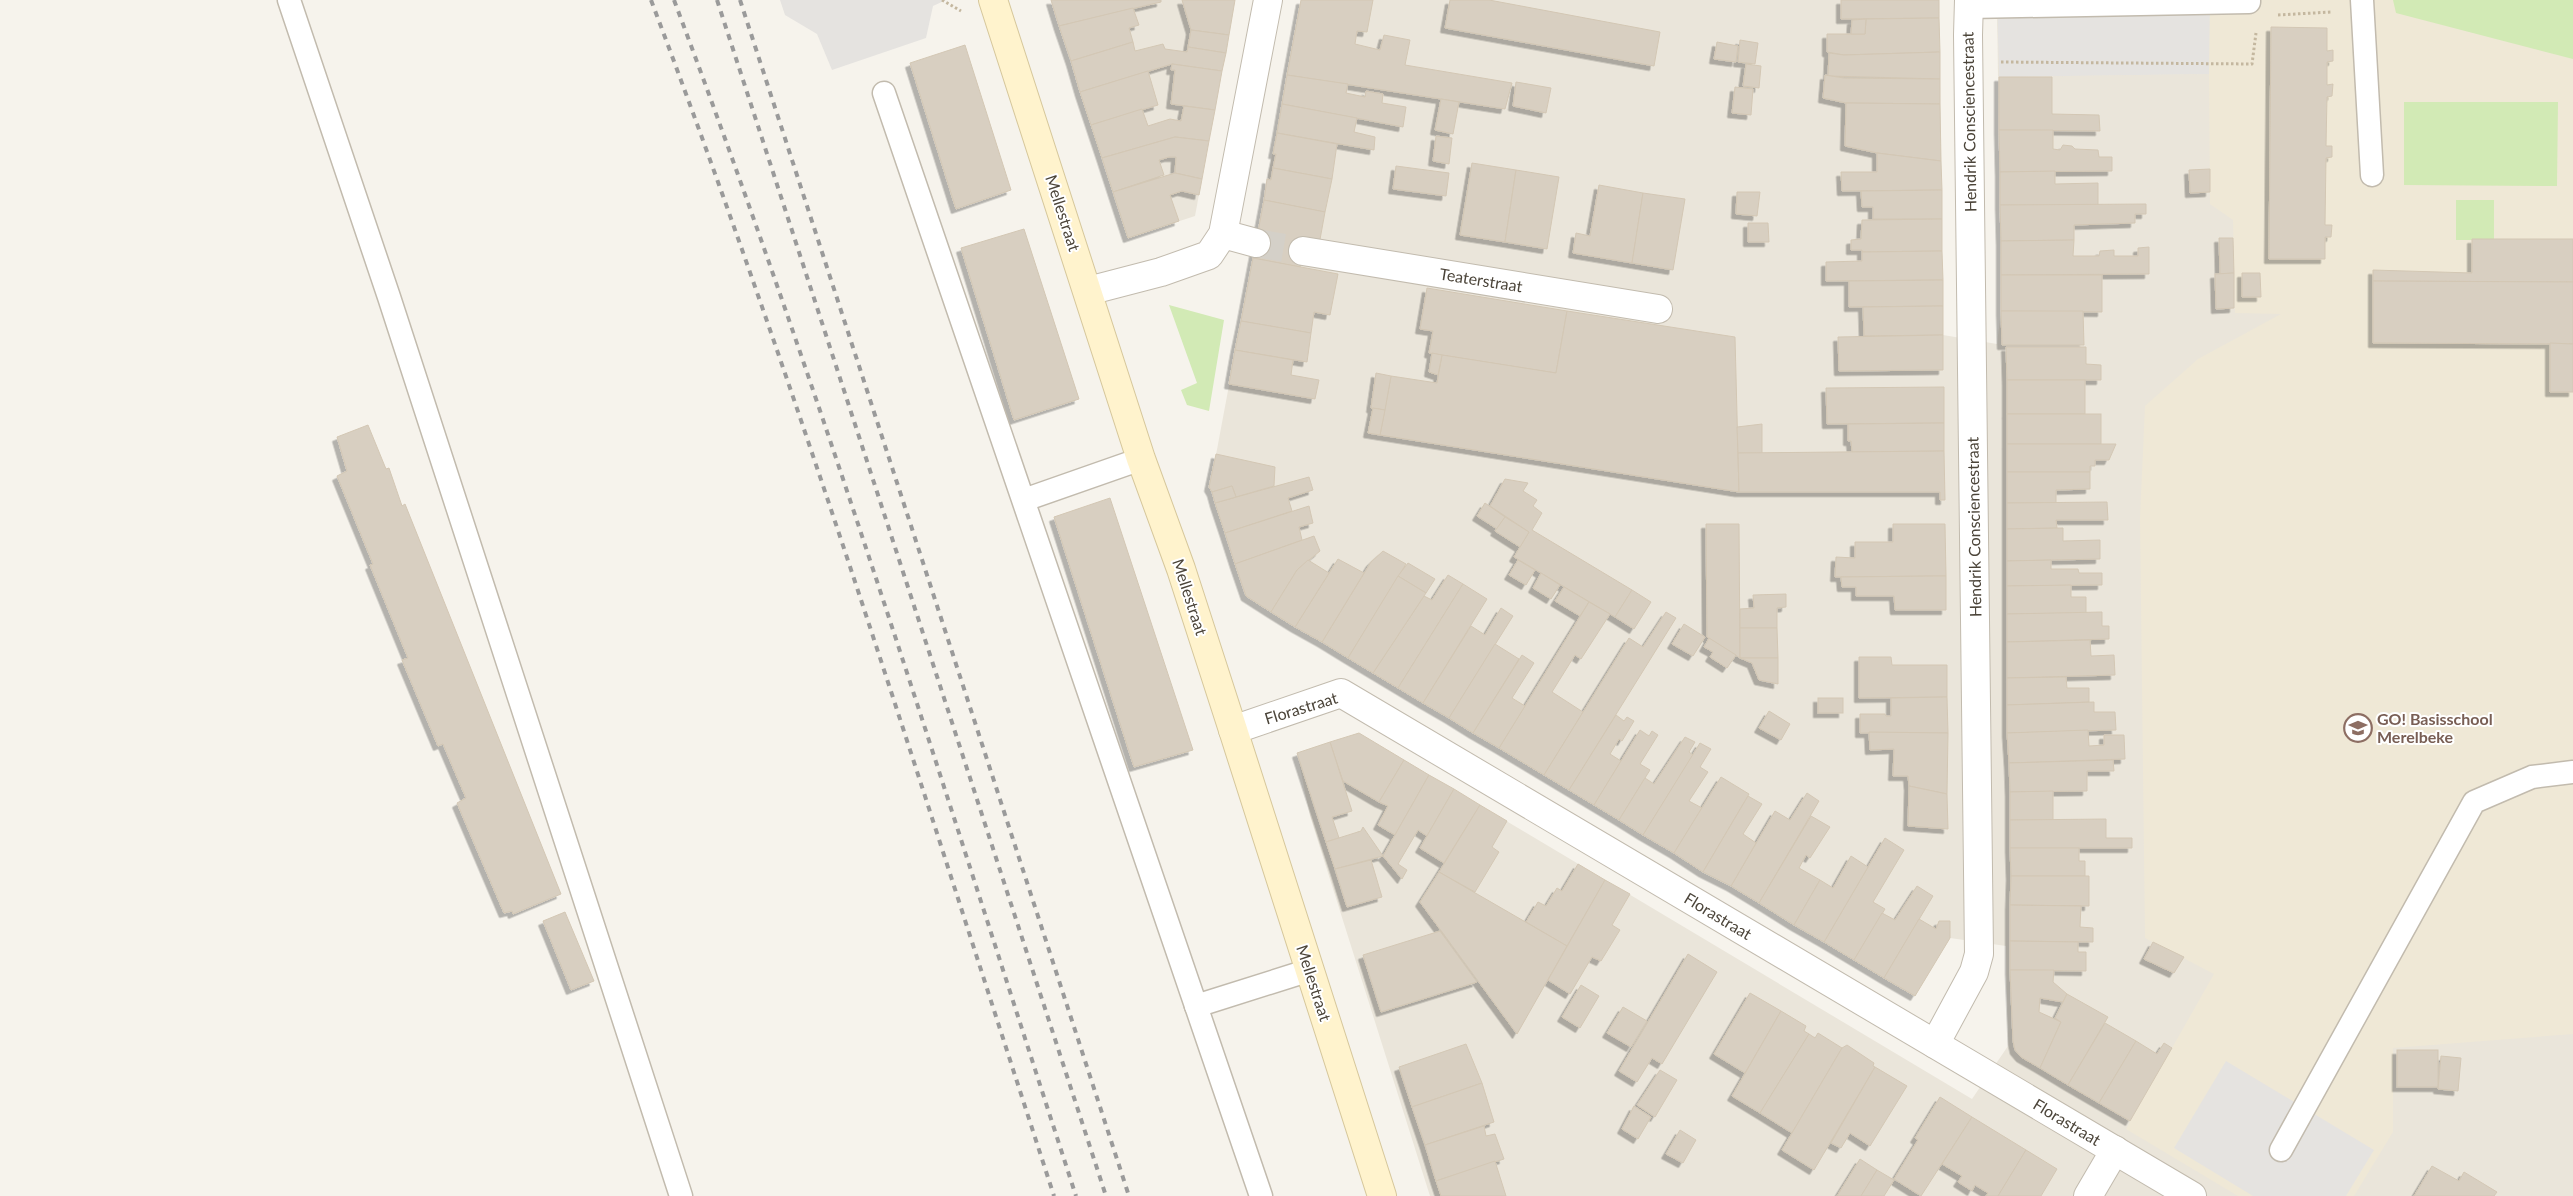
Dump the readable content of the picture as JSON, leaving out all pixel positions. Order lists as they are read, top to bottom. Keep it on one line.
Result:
{"streets":{"street":["Hendrik Consciencestraat","Mellestraat","Teaterstraat","Florastraat"]},"crossings":[["Hendrik Consciencestraat","Florastraat"],["Mellestraat","Florastraat"]],"places":{"school or university":["GO! Basisschool Merelbeke"]}}
